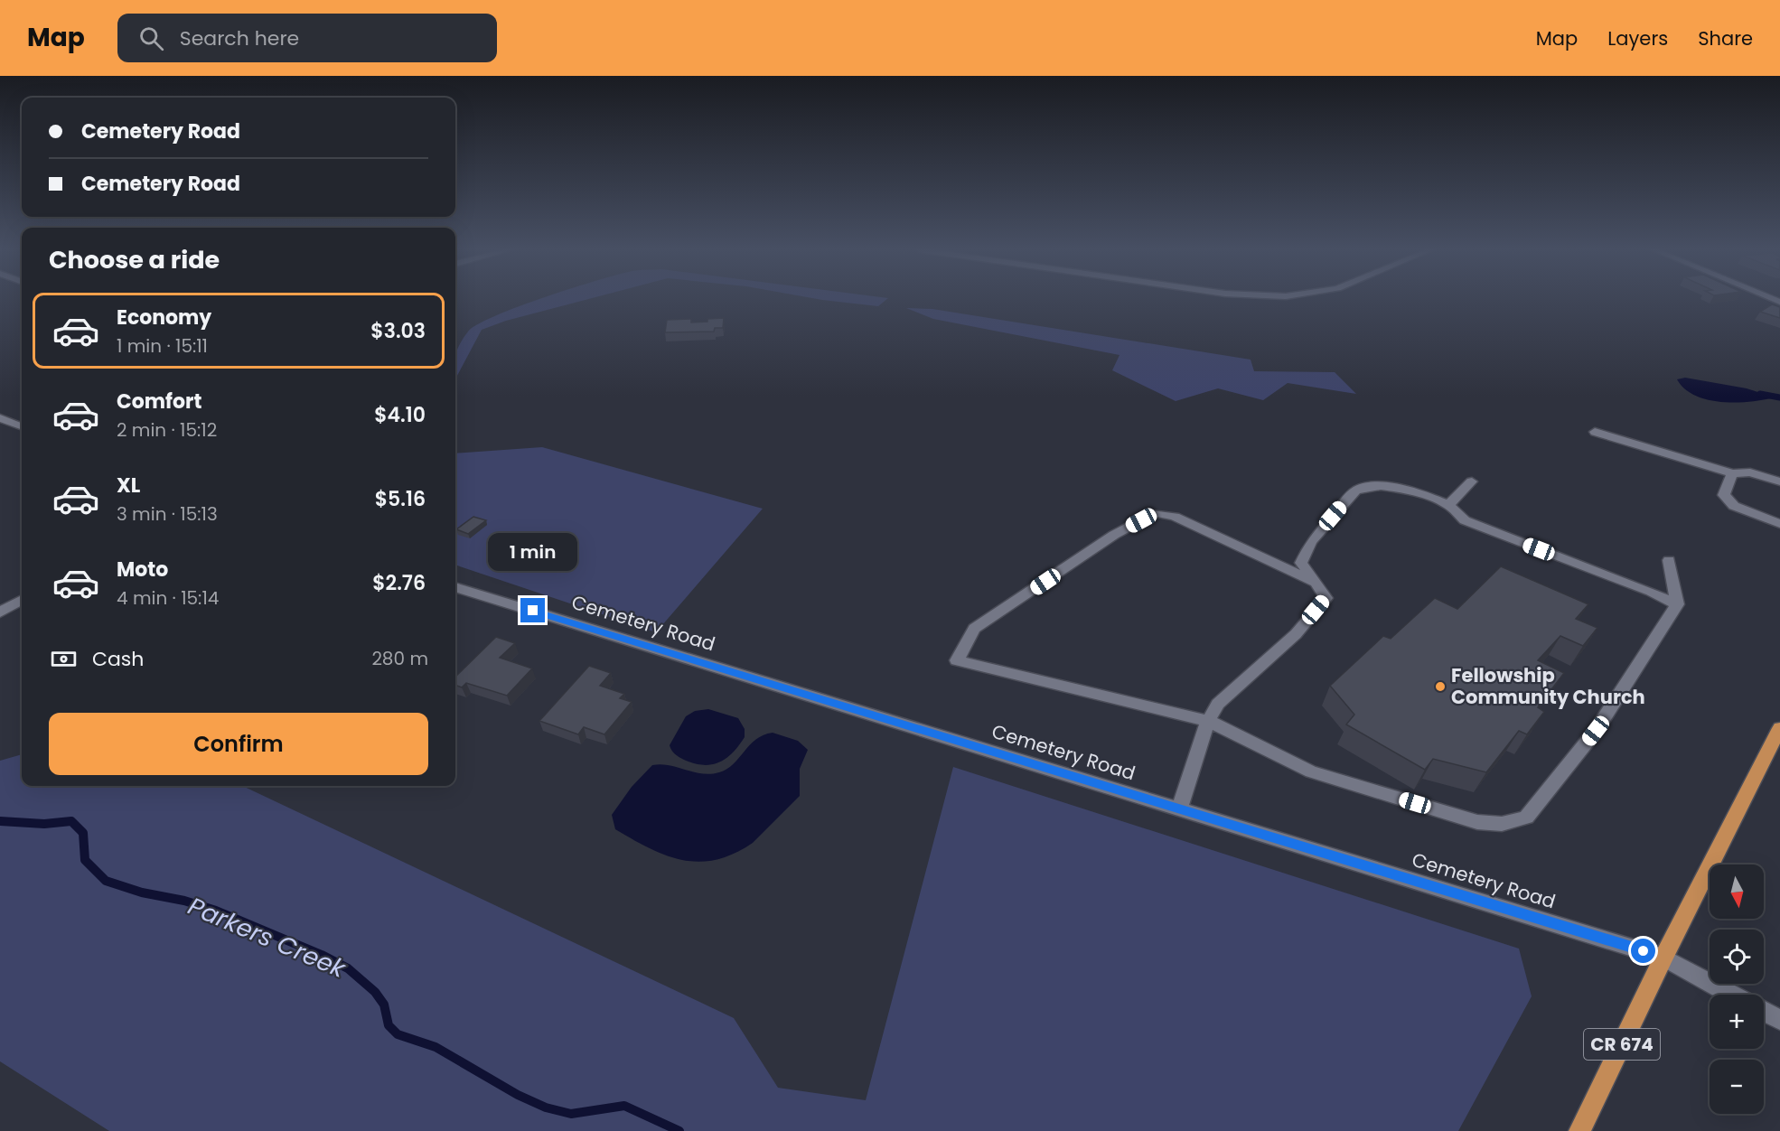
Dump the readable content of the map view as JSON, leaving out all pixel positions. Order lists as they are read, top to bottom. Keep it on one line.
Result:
{"streets":{"main road":["CR 674"],"street":["Cemetery Road"]},"crossings":[["Cemetery Road","CR 674"]],"water":["Parkers Creek"],"places":["Fellowship Community Church"],"north":"bottom","page":{"header":"Map","search":"Search here","nav":["Map","Layers","Share"],"banner":["Cemetery Road","Cemetery Road"],"heading":"Choose a ride","list":[{"name":"Economy","note":"1 min · 15:11","value":"$3.03"},{"name":"Comfort","note":"2 min · 15:12","value":"$4.10"},{"name":"XL","note":"3 min · 15:13","value":"$5.16"},{"name":"Moto","note":"4 min · 15:14","value":"$2.76"}],"bubble":"1 min","pay":["Cash","280 m"],"buttons":"Confirm","map_buttons":["+","−"]}}
